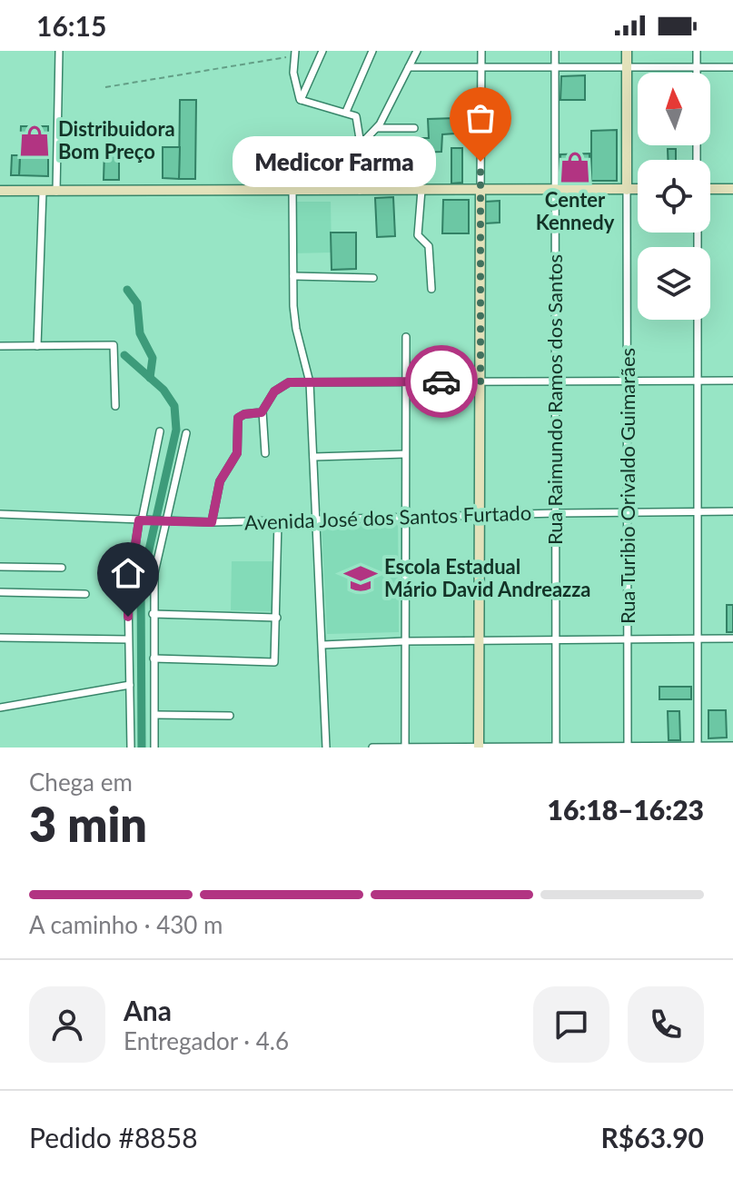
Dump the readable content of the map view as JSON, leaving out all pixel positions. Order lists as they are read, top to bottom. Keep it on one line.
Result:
{"streets":{"street":["Rua Raimundo Ramos dos Santos","Rua Turibio Orivaldo Guimarães","Avenida José dos Santos Furtado"]},"crossings":[["Rua Raimundo Ramos dos Santos","Avenida José dos Santos Furtado"],["Rua Turibio Orivaldo Guimarães","Avenida José dos Santos Furtado"]],"places":{"shop":["Distribuidora Bom Preço","Center Kennedy"],"other":["Medicor Farma"],"school or university":["Escola Estadual Mário David Andreazza"]},"north":"top","page":{"status":"16:15","bubble":"Medicor Farma","heading":["3 min","Chega em","16:18–16:23"],"panel":["Ana","Entregador · 4.6","Pedido #8858","R$63.90"],"bar":"A caminho · 430 m"}}
